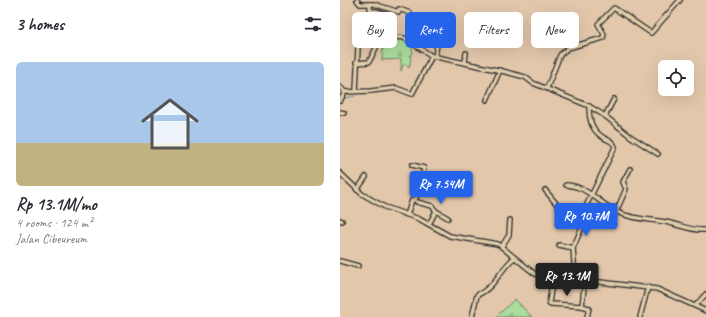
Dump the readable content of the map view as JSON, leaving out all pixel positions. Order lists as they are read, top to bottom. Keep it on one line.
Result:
{"page":{"heading":"3 homes","chip":["Buy","Rent","Filters","New"],"list":[{"name":"Rp 13.1M/mo","note":"4 rooms · 124 m² · Jalan Cibeureum"}],"price":["Rp 7.54M","Rp 10.7M","Rp 13.1M"]}}
